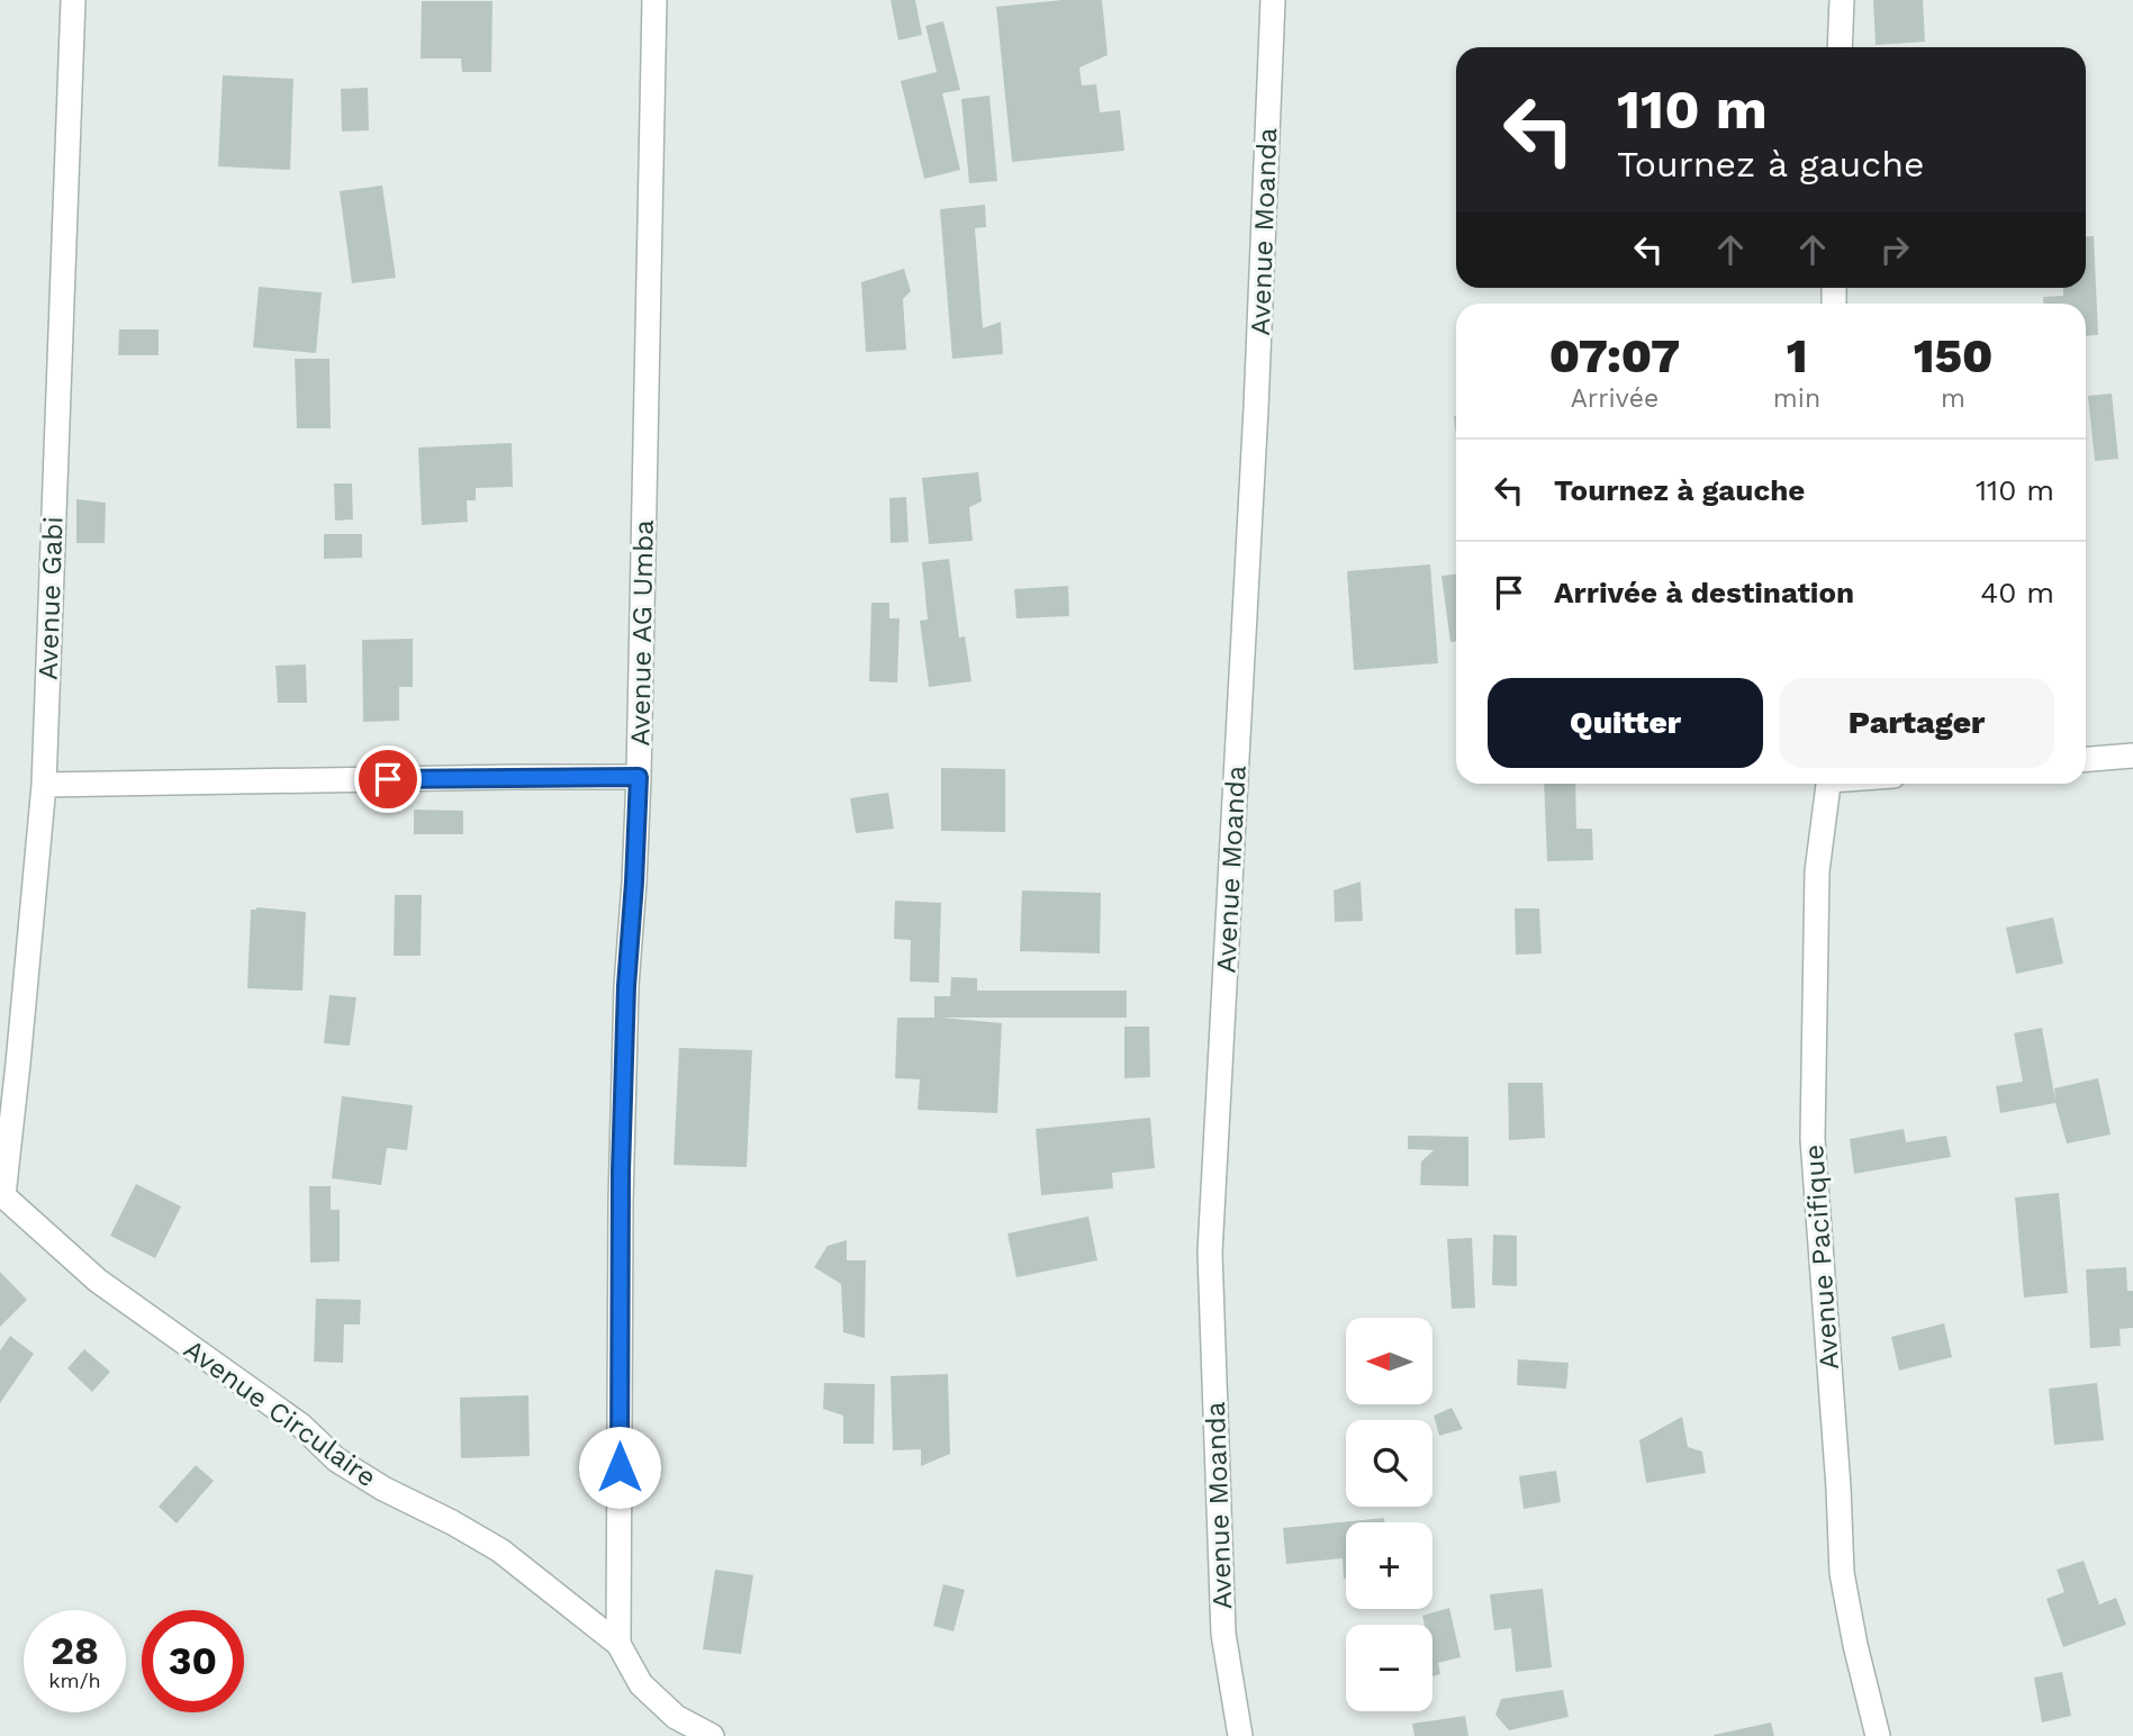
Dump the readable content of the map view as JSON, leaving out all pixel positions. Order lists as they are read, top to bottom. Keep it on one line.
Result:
{"streets":{"street":["Avenue Moanda","Avenue Gabi","Avenue AG Umba","Avenue Pacifique","Avenue Circulaire"]},"crossings":[["Avenue Gabi","Avenue Circulaire"],["Avenue AG Umba","Avenue Circulaire"]],"north":"left","page":{"turn":["110 m","Tournez à gauche"],"eta":["07:07","Arrivée","1","min","150","m"],"list":[{"name":"Tournez à gauche","value":"110 m"},{"name":"Arrivée à destination","value":"40 m"}],"buttons":["Quitter","Partager"],"map_buttons":["+","−"],"speed":"28 km/h","limit":"30"}}
